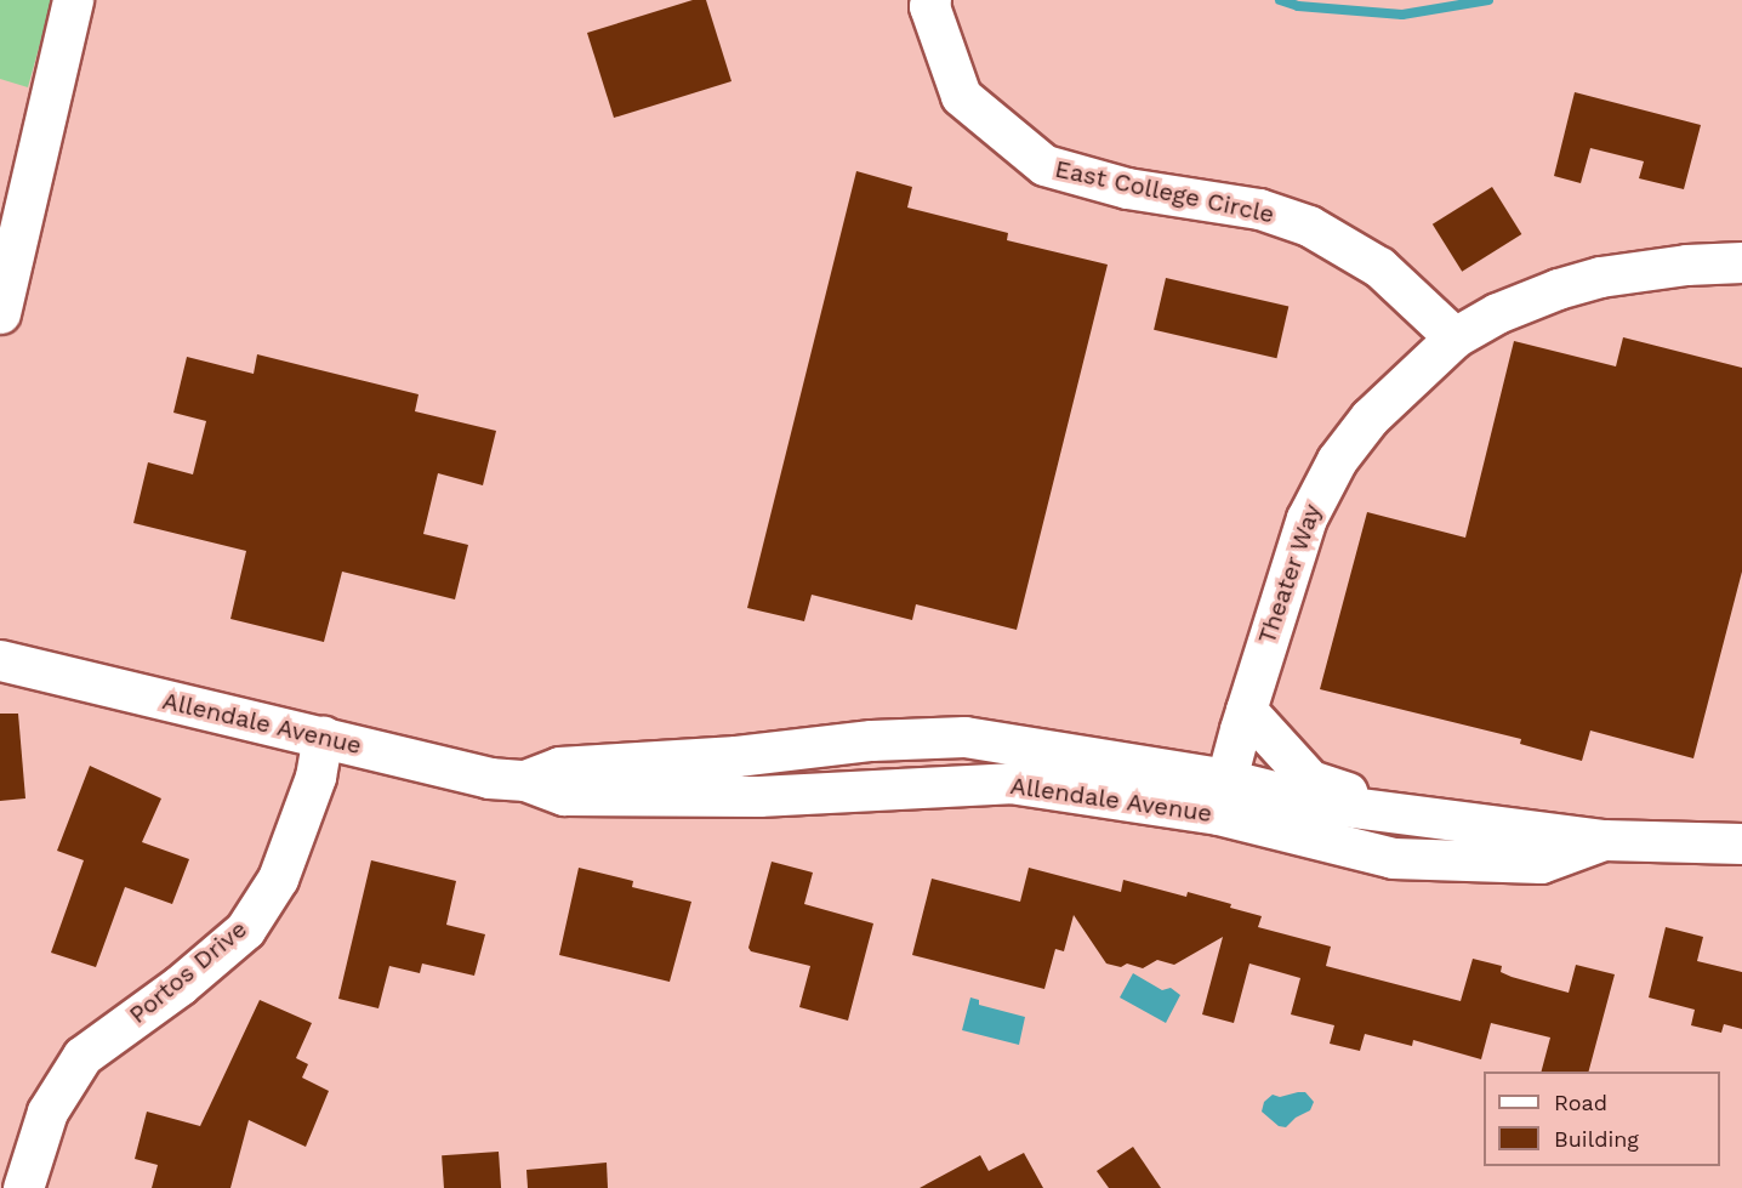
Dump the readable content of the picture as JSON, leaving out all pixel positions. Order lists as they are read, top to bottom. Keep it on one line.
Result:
{"streets":{"street":["East College Circle","Theater Way","Allendale Avenue","Portos Drive"]},"crossings":[["East College Circle","Theater Way"],["Theater Way","Allendale Avenue"],["Allendale Avenue","Portos Drive"]],"legend":["Road","Building"]}
